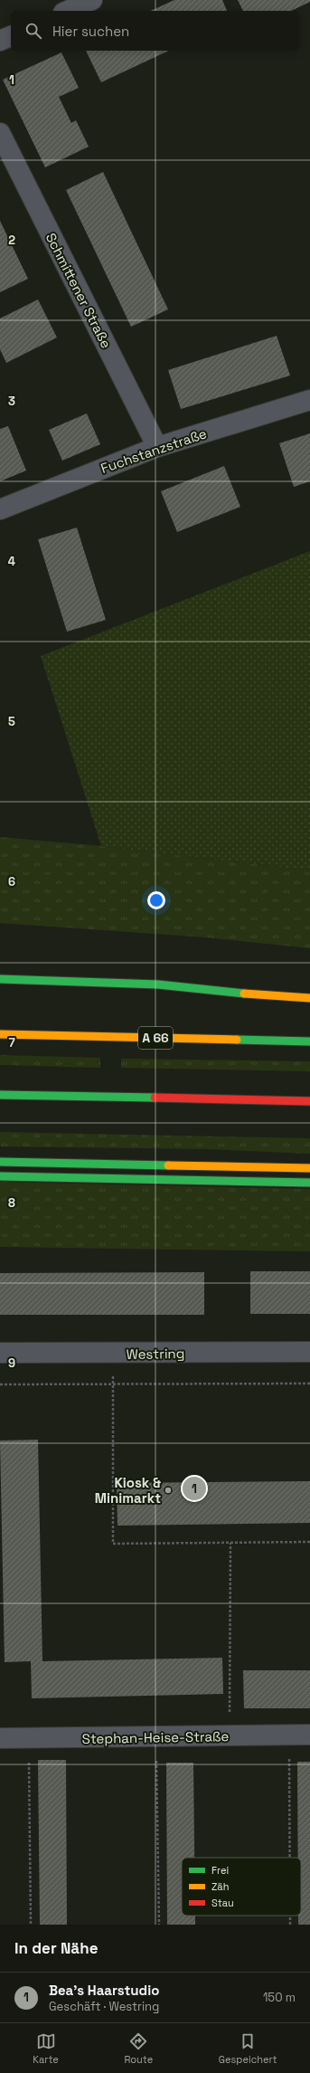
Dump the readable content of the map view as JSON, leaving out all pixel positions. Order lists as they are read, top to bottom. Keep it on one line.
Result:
{"streets":{"highway":["A 66"],"street":["Schmittener Straße","Fuchstanzstraße","Westring","Stephan-Heise-Straße"]},"crossings":[["Schmittener Straße","Fuchstanzstraße"]],"places":["Kiosk & Minimarkt"],"legend":["Frei","Zäh","Stau"],"page":{"search":"Hier suchen","pins":"1","heading":"In der Nähe","list":[{"mark":"1","name":"Bea's Haarstudio","note":"Geschäft · Westring","value":"150 m"}],"nav":["Karte","Route","Gespeichert"]},"grid":{"rows":["1","2","3","4","5","6","7","8","9"]}}
